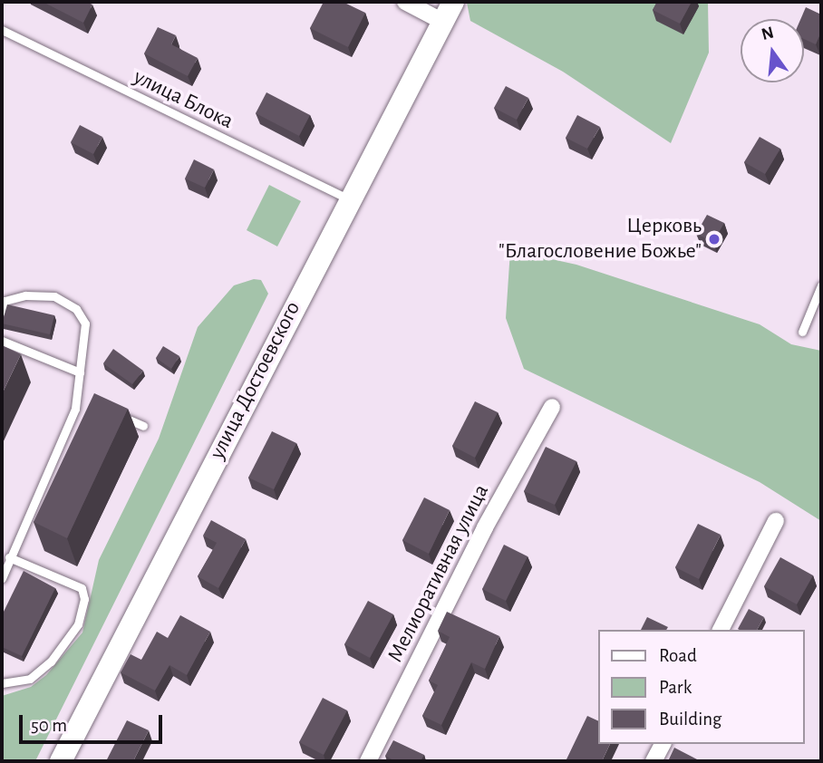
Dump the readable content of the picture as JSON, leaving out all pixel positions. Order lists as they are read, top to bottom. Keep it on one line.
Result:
{"streets":{"main road":["улица Достоевского"],"street":["Мелиоративная улица"],"lane":["улица Блока"]},"crossings":[["улица Блока","улица Достоевского"]],"places":["Церковь \"Благословение Божье\""],"legend":["Road","Park","Building"],"scale_bar":"50 m","north":"top"}
